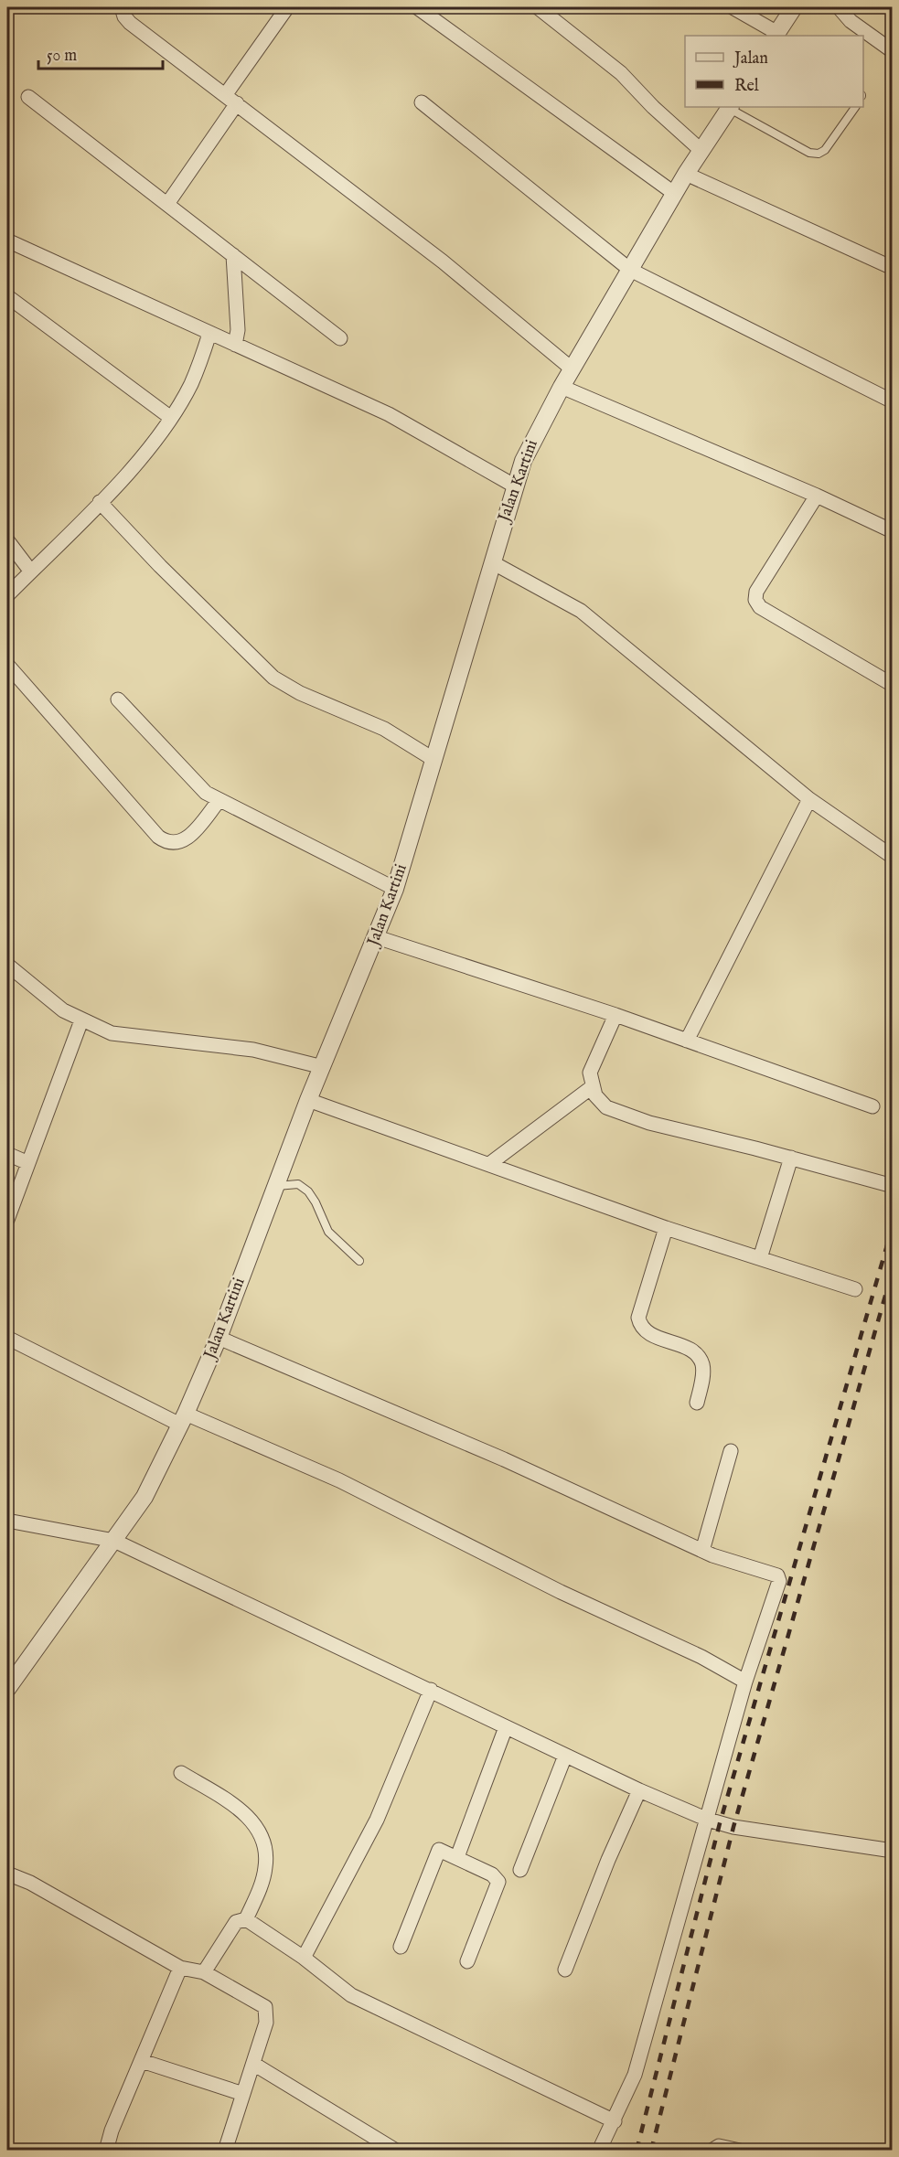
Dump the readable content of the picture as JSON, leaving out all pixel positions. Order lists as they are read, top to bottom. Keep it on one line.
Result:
{"streets":{"street":["Jalan Kartini"]},"legend":["Jalan","Rel"],"scale_bar":"50 m"}
